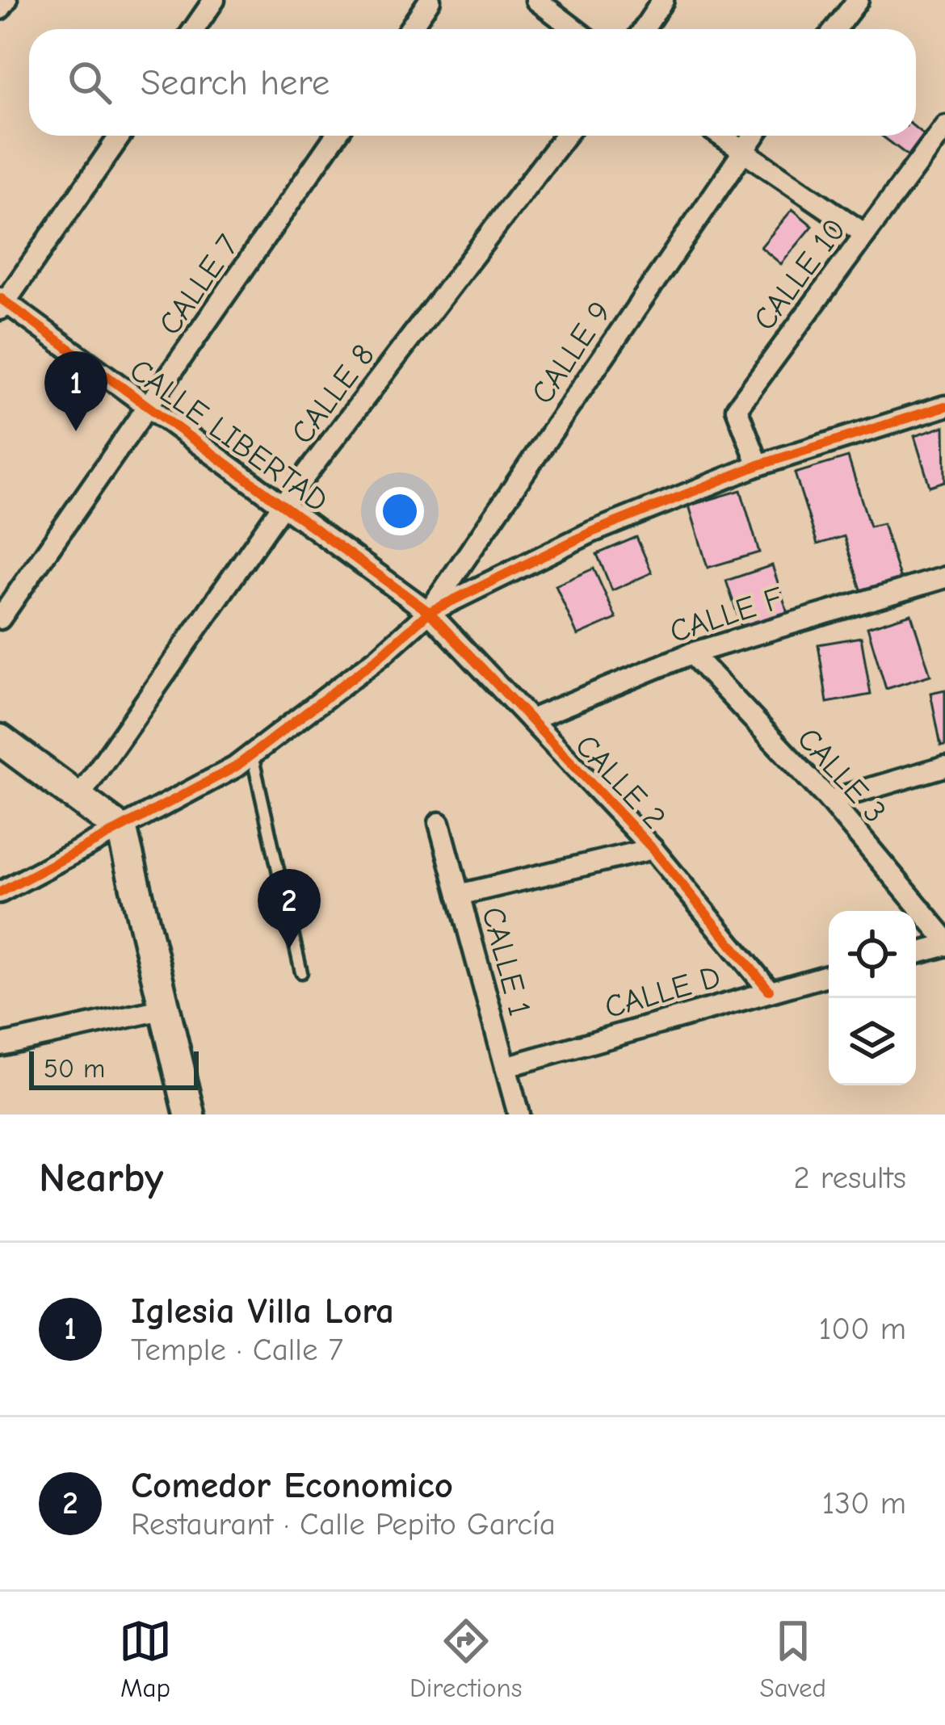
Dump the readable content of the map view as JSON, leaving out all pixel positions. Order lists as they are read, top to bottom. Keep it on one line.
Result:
{"streets":{"street":["CALLE 10","CALLE 7","CALLE 9","CALLE 8","CALLE LIBERTAD","CALLE F","CALLE 3","CALLE 2","CALLE 1","CALLE D"]},"crossings":[["CALLE 7","CALLE LIBERTAD"],["CALLE 9","CALLE LIBERTAD"],["CALLE 9","CALLE 2"],["CALLE 8","CALLE LIBERTAD"],["CALLE LIBERTAD","CALLE 2"],["CALLE F","CALLE 3"],["CALLE F","CALLE 2"],["CALLE 2","CALLE D"],["CALLE 1","CALLE D"]],"scale_bar":"50 m","page":{"search":"Search here","pins":["1","2"],"scale":"50 m","heading":["Nearby","2 results"],"list":[{"mark":"1","name":"Iglesia Villa Lora","note":"Temple · Calle 7","value":"100 m"},{"mark":"2","name":"Comedor Economico","note":"Restaurant · Calle Pepito García","value":"130 m"}],"nav":["Map","Directions","Saved"]}}
